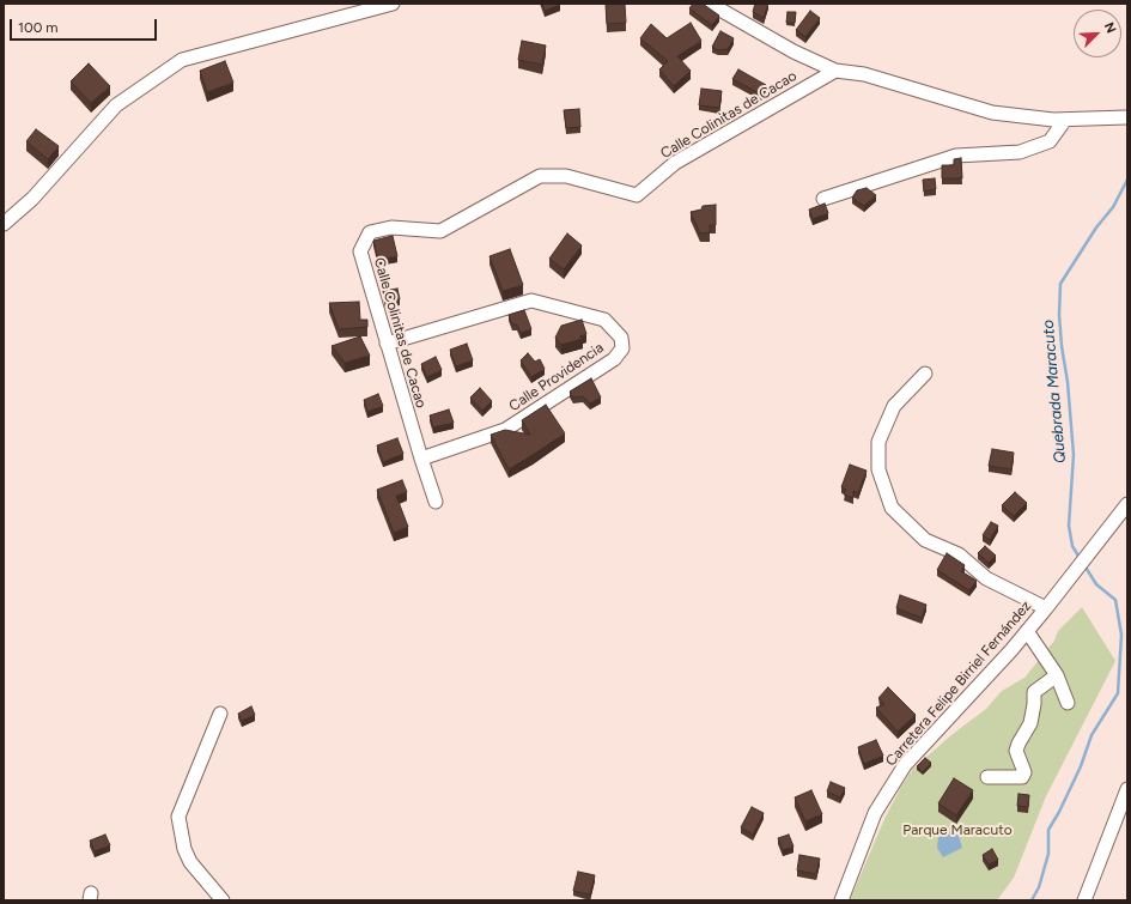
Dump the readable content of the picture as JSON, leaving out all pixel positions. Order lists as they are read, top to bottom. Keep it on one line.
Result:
{"streets":{"street":["Calle Colinitas de Cacao","Calle Providencia","Carretera Felipe Birriel Fernández"]},"crossings":[["Calle Colinitas de Cacao","Calle Providencia"]],"water":["Quebrada Maracuto"],"parks":["Parque Maracuto"],"scale_bar":"100 m","north":"top right"}
